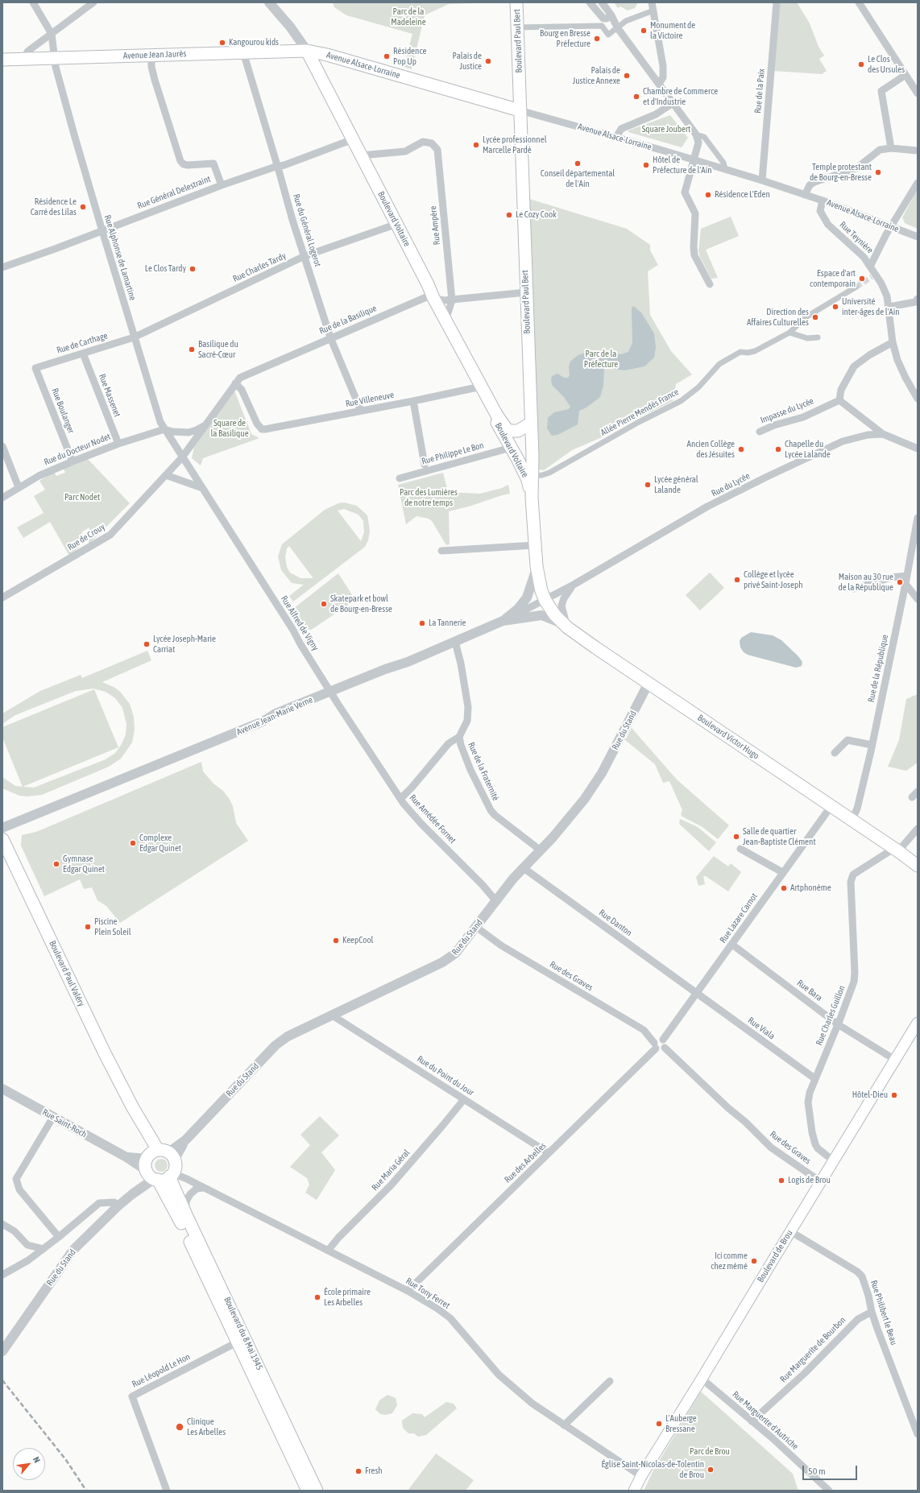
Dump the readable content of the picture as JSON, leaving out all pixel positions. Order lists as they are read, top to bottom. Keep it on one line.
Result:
{"streets":{"main road":["Boulevard Paul Bert","Avenue Jean Jaurès","Avenue Alsace-Lorraine","Boulevard Voltaire","Boulevard Victor Hugo","Boulevard Paul Valéry","Boulevard de Brou","Boulevard du 8 Mai 1945"],"street":["Rue de la Paix","Rue Général Delestraint","Rue Ampère","Rue du Général Logerot","Rue Teynière","Rue Alphonse de Lamartine","Rue Charles Tardy","Rue de la Basilique","Rue de Carthage","Rue Massenet","Rue Villeneuve","Rue Boulanger","Impasse du Lycée","Allée Pierre Mendès France","Rue du Docteur Nodet","Rue Philippe Le Bon","Rue du Lycée","Rue de Crouy","Rue Alfred de Vigny","Rue de la République","Avenue Jean-Marie Verne","Rue du Stand","Rue de la Fraternité","Rue Amédée Fornet","Rue Lazare Carnot","Rue Danton","Rue des Graves","Rue Bara","Rue Charles Guillon","Rue Viala","Rue du Point du Jour","Rue Saint-Roch","Rue des Arbelles","Rue Maria Géral","Rue Tony Ferret","Rue Philibert le Beau","Rue Marguerite de Bourbon","Rue Léopold Le Hon","Rue Marguerite d'Autriche"]},"crossings":[["Boulevard Paul Bert","Avenue Alsace-Lorraine"],["Boulevard Paul Bert","Boulevard Voltaire"],["Boulevard Paul Bert","Rue de la Basilique"],["Boulevard Paul Bert","Allée Pierre Mendès France"],["Boulevard Paul Bert","Rue du Lycée"],["Boulevard Paul Bert","Avenue Jean-Marie Verne"],["Boulevard Paul Bert","Boulevard Victor Hugo"],["Avenue Jean Jaurès","Avenue Alsace-Lorraine"],["Avenue Jean Jaurès","Boulevard Voltaire"],["Avenue Jean Jaurès","Rue du Général Logerot"],["Avenue Jean Jaurès","Rue Alphonse de Lamartine"],["Avenue Alsace-Lorraine","Rue de la Paix"],["Avenue Alsace-Lorraine","Boulevard Voltaire"],["Avenue Alsace-Lorraine","Rue Teynière"],["Rue Général Delestraint","Boulevard Voltaire"],["Rue Général Delestraint","Rue du Général Logerot"],["Rue Général Delestraint","Rue Alphonse de Lamartine"],["Boulevard Voltaire","Rue Ampère"],["Boulevard Voltaire","Rue Charles Tardy"],["Boulevard Voltaire","Rue de la Basilique"],["Boulevard Voltaire","Rue Villeneuve"],["Boulevard Voltaire","Rue Philippe Le Bon"],["Rue Ampère","Rue de la Basilique"],["Rue du Général Logerot","Rue Charles Tardy"],["Rue du Général Logerot","Rue de la Basilique"],["Rue du Général Logerot","Rue Villeneuve"],["Rue Alphonse de Lamartine","Rue Charles Tardy"],["Rue Alphonse de Lamartine","Rue de la Basilique"],["Rue Alphonse de Lamartine","Rue de Carthage"],["Rue Alphonse de Lamartine","Rue du Docteur Nodet"],["Rue Alphonse de Lamartine","Rue de Crouy"],["Rue Alphonse de Lamartine","Rue Alfred de Vigny"],["Rue Charles Tardy","Rue de Carthage"],["Rue de la Basilique","Rue Villeneuve"],["Rue de la Basilique","Rue de Crouy"],["Rue de la Basilique","Rue Alfred de Vigny"],["Rue de Carthage","Rue Massenet"],["Rue de Carthage","Rue Boulanger"],["Rue Massenet","Rue du Docteur Nodet"],["Rue Boulanger","Rue du Docteur Nodet"],["Rue du Lycée","Avenue Jean-Marie Verne"],["Rue du Lycée","Boulevard Victor Hugo"],["Rue de Crouy","Rue Alfred de Vigny"],["Rue Alfred de Vigny","Avenue Jean-Marie Verne"],["Rue Alfred de Vigny","Rue Amédée Fornet"],["Rue de la République","Boulevard Victor Hugo"],["Avenue Jean-Marie Verne","Boulevard Victor Hugo"],["Avenue Jean-Marie Verne","Rue de la Fraternité"],["Rue du Stand","Boulevard Victor Hugo"],["Rue du Stand","Rue de la Fraternité"],["Rue du Stand","Rue Amédée Fornet"],["Rue du Stand","Rue Danton"],["Rue du Stand","Boulevard Paul Valéry"],["Rue du Stand","Rue des Graves"],["Rue du Stand","Rue du Point du Jour"],["Rue du Stand","Rue Saint-Roch"],["Rue du Stand","Boulevard du 8 Mai 1945"],["Boulevard Victor Hugo","Rue Lazare Carnot"],["Boulevard Victor Hugo","Rue Charles Guillon"],["Rue de la Fraternité","Rue Amédée Fornet"],["Rue Lazare Carnot","Rue Danton"],["Rue Lazare Carnot","Rue des Graves"],["Rue Lazare Carnot","Rue Bara"],["Rue Lazare Carnot","Rue Viala"],["Rue Lazare Carnot","Rue des Arbelles"],["Rue Danton","Rue Viala"],["Boulevard Paul Valéry","Rue Saint-Roch"],["Boulevard Paul Valéry","Boulevard du 8 Mai 1945"],["Rue des Graves","Rue des Arbelles"],["Rue des Graves","Boulevard de Brou"],["Rue Bara","Rue Charles Guillon"],["Rue Bara","Boulevard de Brou"],["Rue Charles Guillon","Rue Viala"],["Rue Charles Guillon","Boulevard de Brou"],["Rue du Point du Jour","Rue des Arbelles"],["Rue du Point du Jour","Rue Maria Géral"],["Rue Saint-Roch","Boulevard du 8 Mai 1945"],["Rue des Arbelles","Rue Tony Ferret"],["Rue Maria Géral","Rue Tony Ferret"],["Boulevard de Brou","Rue Tony Ferret"],["Boulevard de Brou","Rue Philibert le Beau"],["Boulevard de Brou","Rue Marguerite d'Autriche"],["Rue Tony Ferret","Boulevard du 8 Mai 1945"],["Rue Philibert le Beau","Rue Marguerite de Bourbon"],["Boulevard du 8 Mai 1945","Rue Léopold Le Hon"],["Rue Marguerite de Bourbon","Rue Marguerite d'Autriche"]],"parks":["Parc de la Madeleine","Square Joubert","Parc de la Préfecture","Square de la Basilique","Parc des Lumières de notre temps","Parc Nodet","Parc de Brou"],"places":["Monument de la Victoire","Bourg en Bresse Préfecture","Kangourou kids","Résidence Pop Up","Palais de Justice","Le Clos des Ursules","Palais de Justice Annexe","Chambre de Commerce et d'Industrie","Lycée professionnel Marcelle Pardé","Conseil départemental de l'Ain","Hôtel de Préfecture de l'Ain","Temple protestant de Bourg-en-Bresse","Résidence L'Eden","Résidence Le Carré des Lilas","Le Cozy Cook","Le Clos Tardy","Espace d'art contemporain","Université inter-âges de l'Ain","Direction des Affaires Culturelles","Basilique du Sacré-Cœur","Ancien Collège des Jésuites","Chapelle du Lycée Lalande","Lycée général Lalande","Collège et lycée privé Saint-Joseph","Maison au 30 rue de la République","Skatepark et bowl de Bourg-en-Bresse","La Tannerie","Lycée Joseph-Marie Carriat","Salle de quartier Jean-Baptiste Clément","Complexe Edgar Quinet","Gymnase Edgar Quinet","Artphonème","Piscine Plein Soleil","KeepCool","Hôtel-Dieu","Logis de Brou","Ici comme chez mémé","École primaire Les Arbelles","L'Auberge Bressane","Clinique Les Arbelles","Église Saint-Nicolas-de-Tolentin de Brou","Fresh"],"scale_bar":"50 m","north":"top right"}
